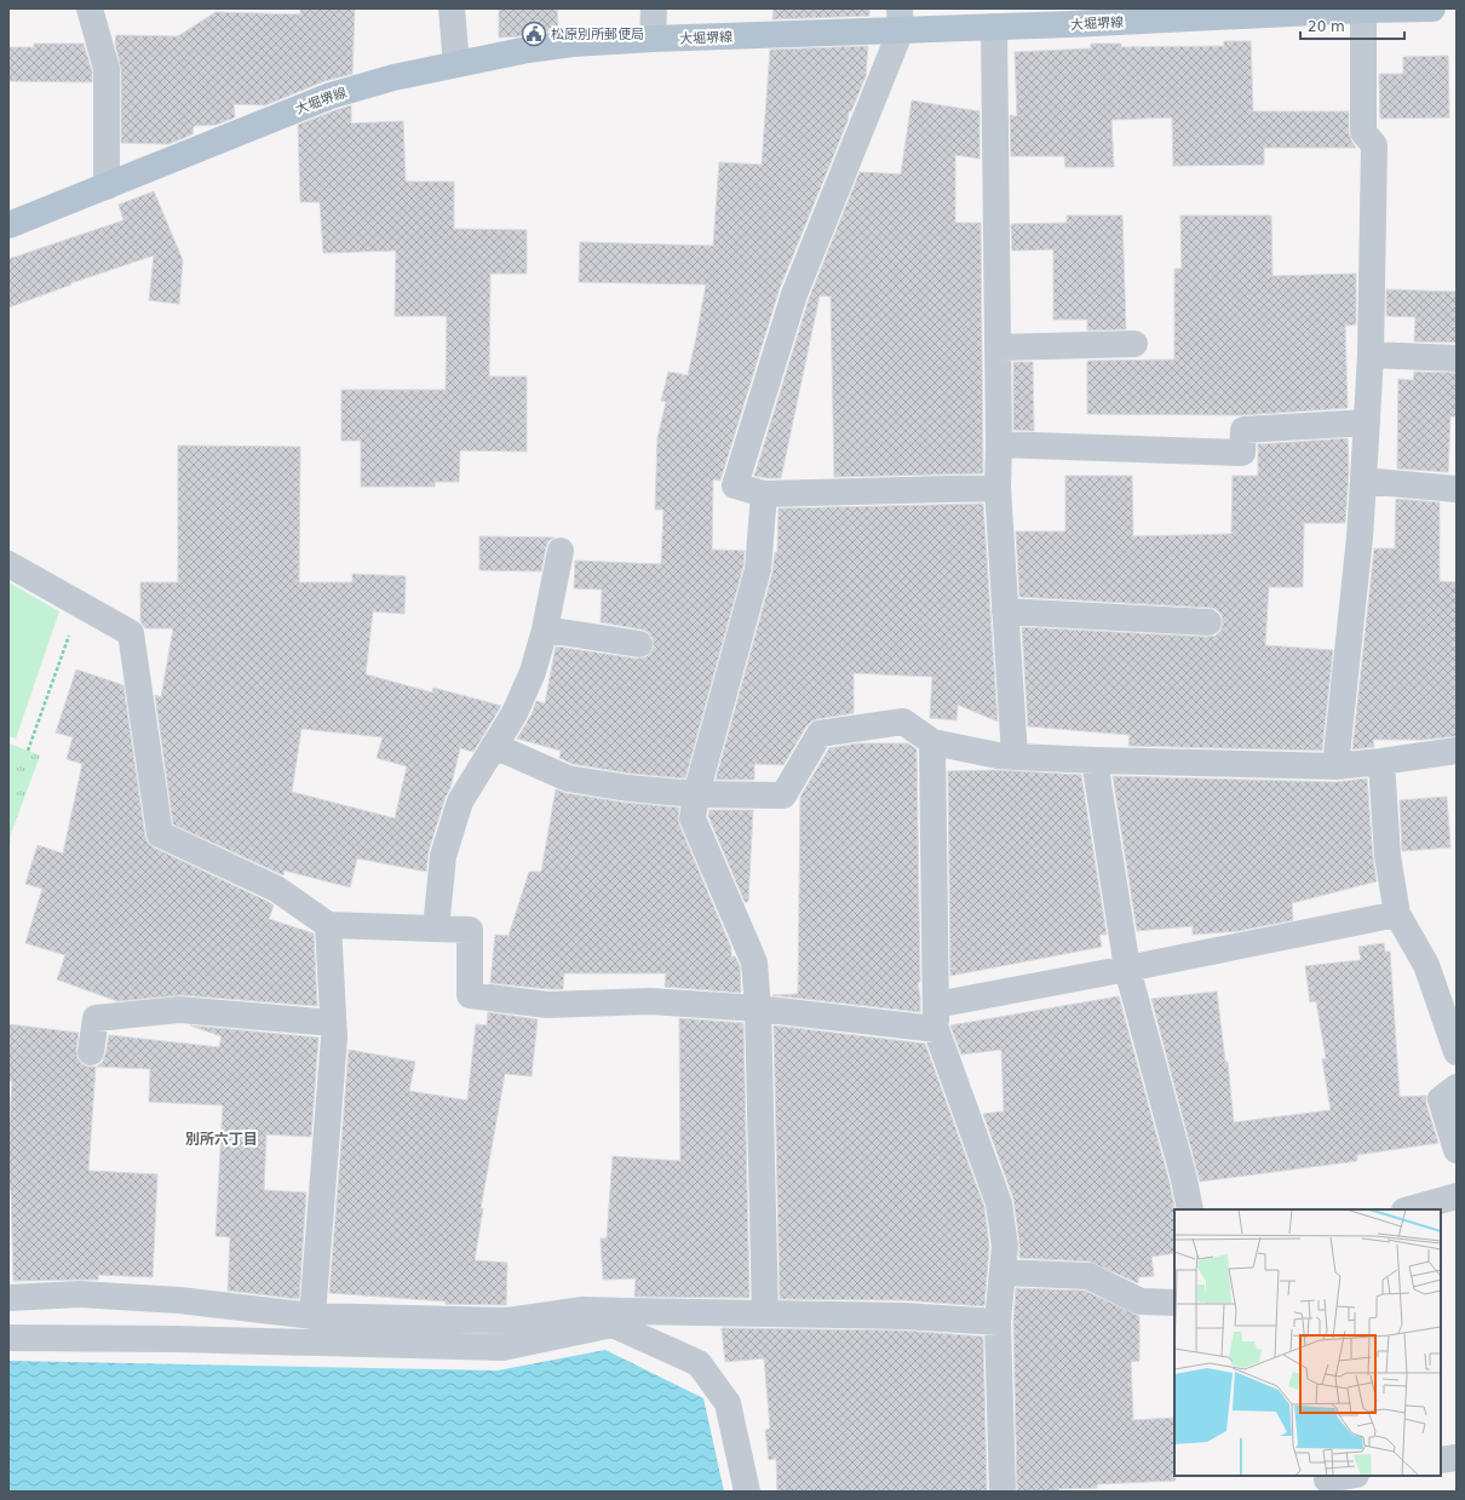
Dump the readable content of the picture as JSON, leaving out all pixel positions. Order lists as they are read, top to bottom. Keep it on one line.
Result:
{"streets":{"main road":["大堀堺線"]},"districts":["別所六丁目"],"places":{"public building":["松原別所郵便局"]},"scale_bar":"20 m"}
